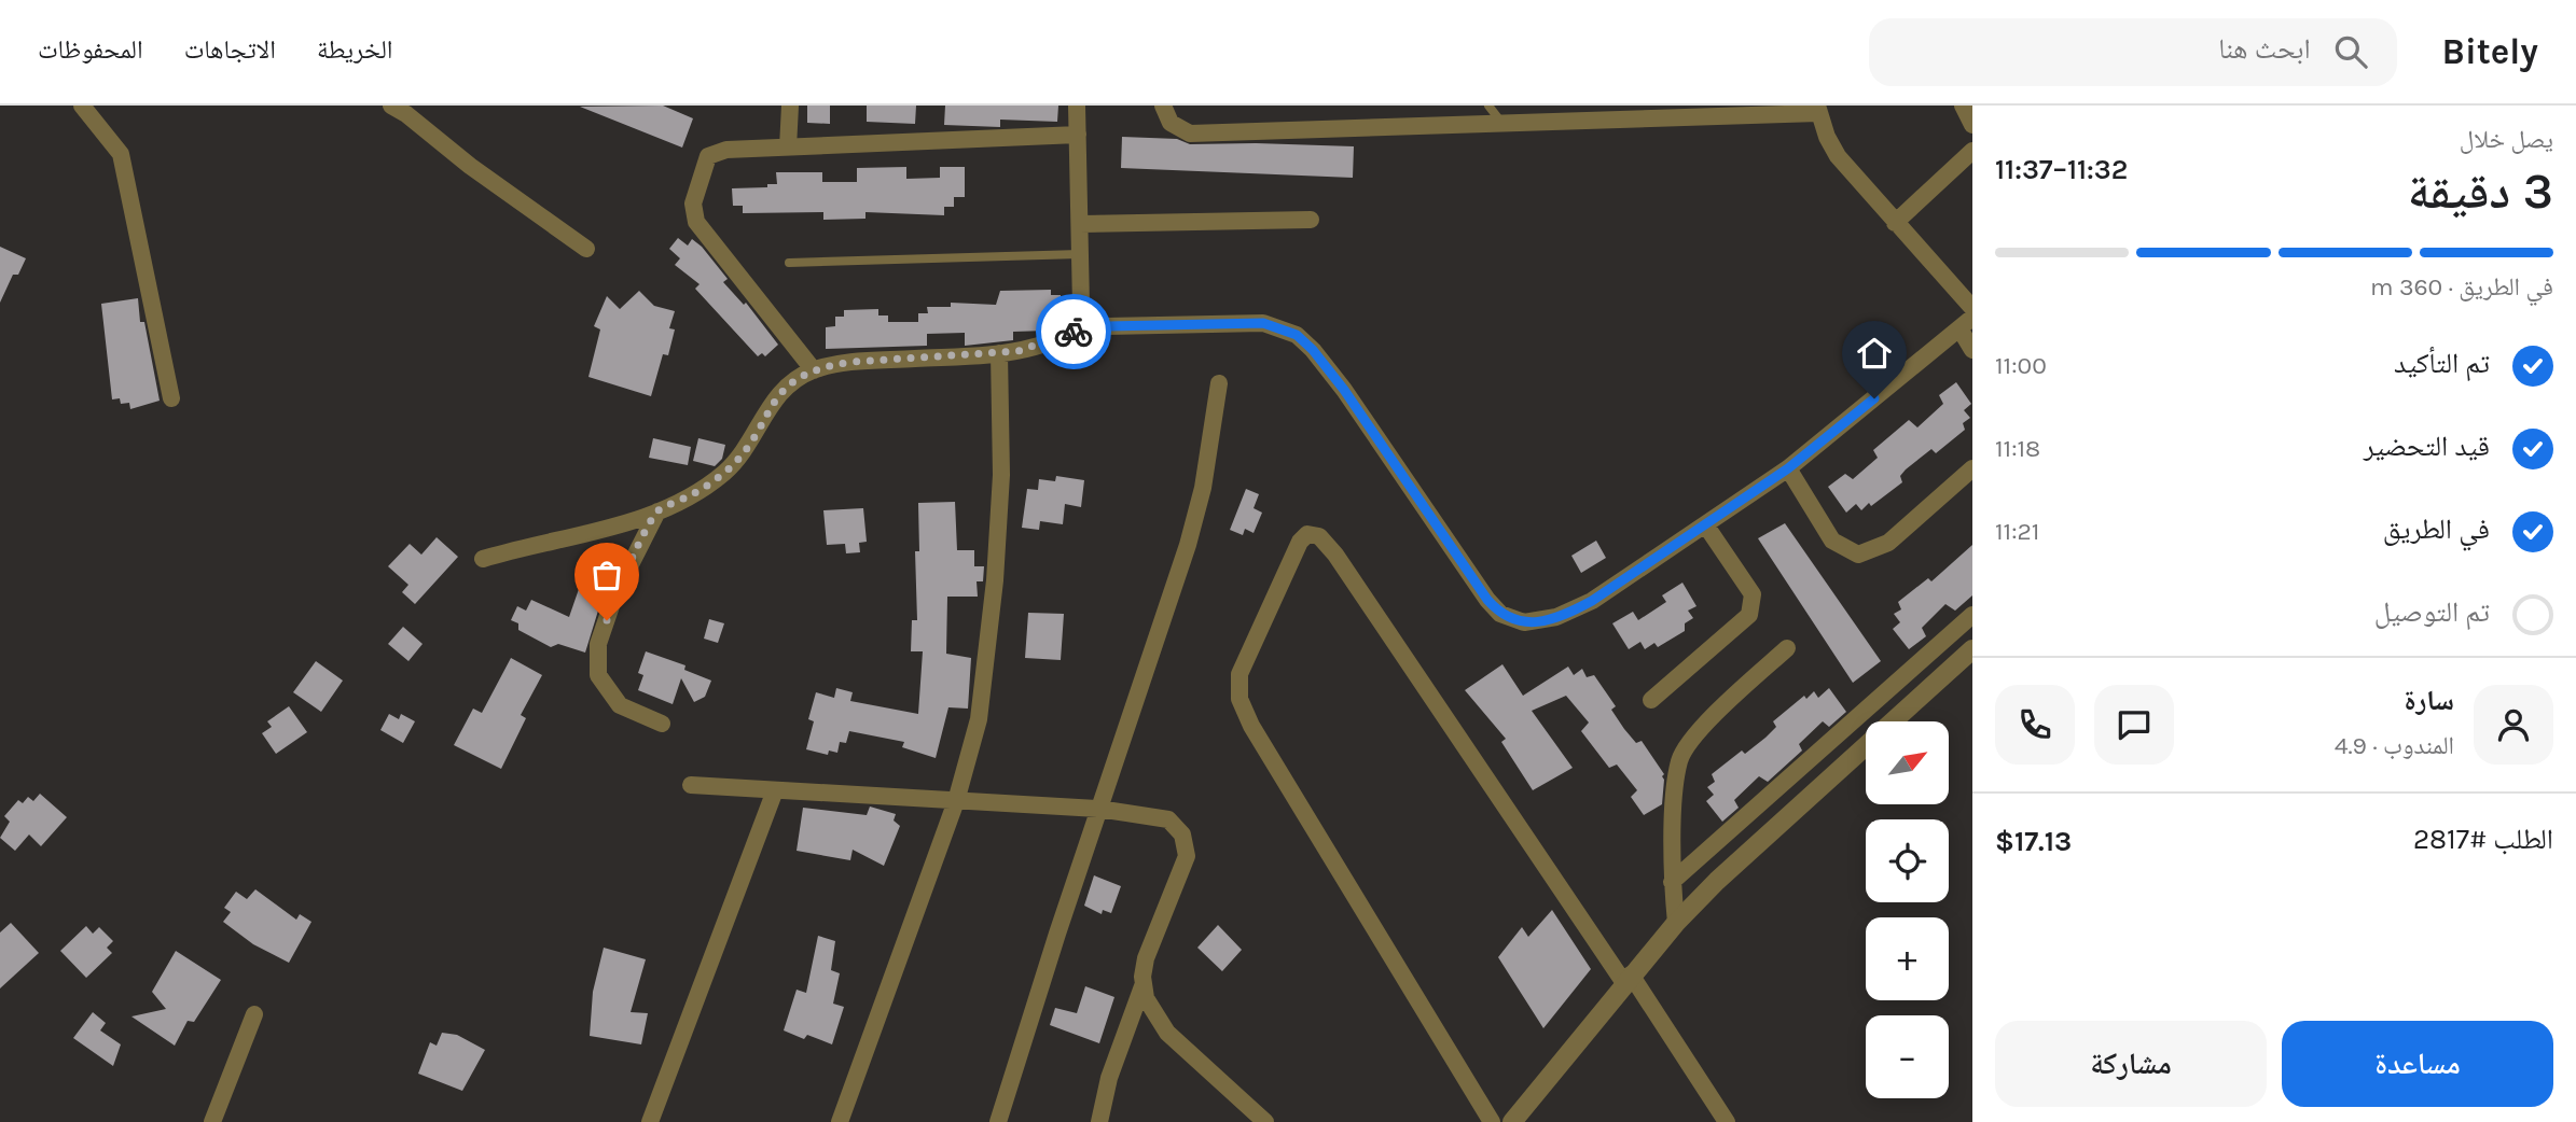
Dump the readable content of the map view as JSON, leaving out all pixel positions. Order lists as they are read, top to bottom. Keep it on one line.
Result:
{"north":"top right","page":{"header":"Bitely","search":"ابحث هنا","nav":["الخريطة","الاتجاهات","المحفوظات"],"heading":["3 دقيقة","يصل خلال","11:32–11:37"],"panel":["سارة","المندوب · 4.9","الطلب #2817","$17.13"],"bar":"في الطريق · 360 m","list":[["تم التأكيد","11:00"],["قيد التحضير","11:18"],["في الطريق","11:21"],"تم التوصيل"],"map_buttons":["+","−"],"buttons":["مساعدة","مشاركة"]}}
